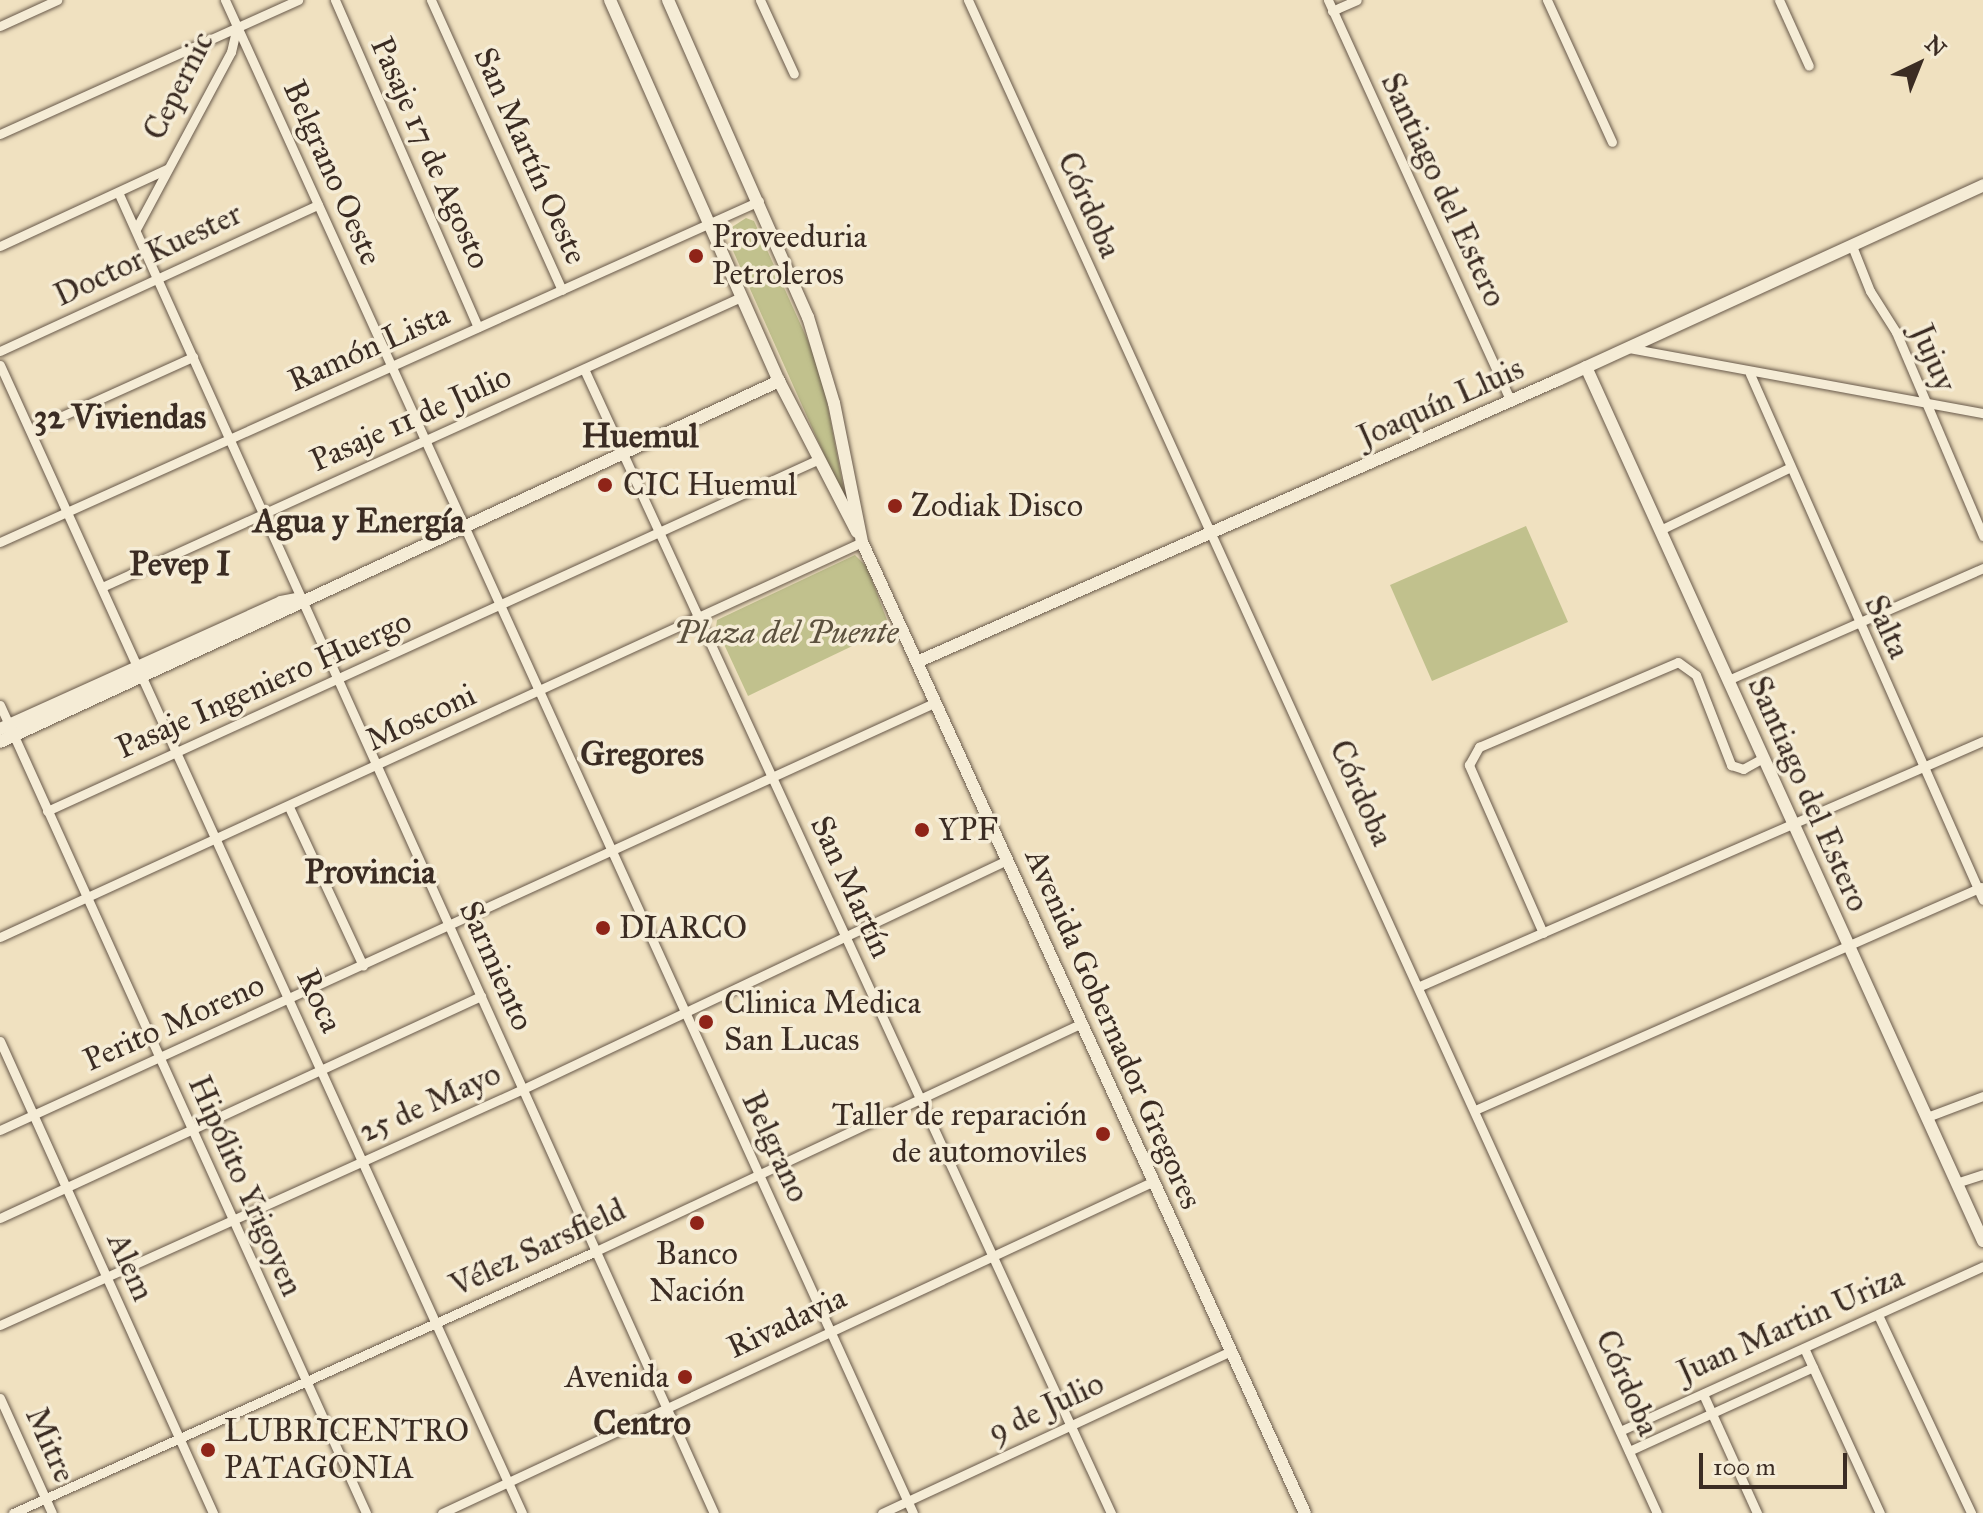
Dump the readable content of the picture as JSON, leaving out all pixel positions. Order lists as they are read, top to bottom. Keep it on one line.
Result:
{"streets":{"street":["Cepernic","Pasaje 17 de Agosto","San Martín Oeste","Belgrano Oeste","Santiago del Estero","Córdoba","Doctor Kuester","Ramón Lista","Jujuy","Joaquín Lluis","Pasaje 11 de Julio","Salta","Pasaje Ingeniero Huergo","Mosconi","San Martín","Sarmiento","Roca","Perito Moreno","Avenida Gobernador Gregores","25 de Mayo","Belgrano","Hipólito Yrigoyen","Vélez Sarsfield","Alem","Rivadavia","Juan Martin Uriza","9 de Julio","Mitre"]},"crossings":[["Cepernic","Belgrano Oeste"],["Cepernic","Sarmiento"],["Pasaje 17 de Agosto","Ramón Lista"],["San Martín Oeste","Ramón Lista"],["Belgrano Oeste","Doctor Kuester"],["Belgrano Oeste","Ramón Lista"],["Belgrano Oeste","Belgrano"],["Santiago del Estero","Joaquín Lluis"],["Córdoba","Joaquín Lluis"],["Córdoba","Juan Martin Uriza"],["Doctor Kuester","Sarmiento"],["Ramón Lista","Sarmiento"],["Ramón Lista","Roca"],["Ramón Lista","Avenida Gobernador Gregores"],["Ramón Lista","Belgrano"],["Jujuy","Joaquín Lluis"],["Joaquín Lluis","Avenida Gobernador Gregores"],["Pasaje 11 de Julio","San Martín"],["Pasaje 11 de Julio","Sarmiento"],["Pasaje 11 de Julio","Roca"],["Pasaje 11 de Julio","Belgrano"],["Pasaje Ingeniero Huergo","San Martín"],["Pasaje Ingeniero Huergo","Sarmiento"],["Pasaje Ingeniero Huergo","Roca"],["Pasaje Ingeniero Huergo","Belgrano"],["Pasaje Ingeniero Huergo","Hipólito Yrigoyen"],["Mosconi","San Martín"],["Mosconi","Sarmiento"],["Mosconi","Roca"],["Mosconi","Avenida Gobernador Gregores"],["Mosconi","Belgrano"],["Mosconi","Hipólito Yrigoyen"],["San Martín","Perito Moreno"],["San Martín","25 de Mayo"],["San Martín","Vélez Sarsfield"],["San Martín","Rivadavia"],["San Martín","9 de Julio"],["Sarmiento","Perito Moreno"],["Sarmiento","25 de Mayo"],["Sarmiento","Vélez Sarsfield"],["Sarmiento","Rivadavia"],["Roca","Perito Moreno"],["Roca","25 de Mayo"],["Roca","Vélez Sarsfield"],["Roca","Rivadavia"],["Perito Moreno","Avenida Gobernador Gregores"],["Perito Moreno","Belgrano"],["Perito Moreno","Hipólito Yrigoyen"],["Perito Moreno","Alem"],["Avenida Gobernador Gregores","25 de Mayo"],["Avenida Gobernador Gregores","Vélez Sarsfield"],["Avenida Gobernador Gregores","Rivadavia"],["Avenida Gobernador Gregores","9 de Julio"],["25 de Mayo","Belgrano"],["25 de Mayo","Hipólito Yrigoyen"],["25 de Mayo","Alem"],["Belgrano","Vélez Sarsfield"],["Belgrano","Rivadavia"],["Belgrano","9 de Julio"],["Hipólito Yrigoyen","Vélez Sarsfield"],["Vélez Sarsfield","Alem"],["Vélez Sarsfield","Mitre"]],"districts":["32 Viviendas","Huemul","Agua y Energía","Pevep I","Gregores","Provincia","Centro"],"parks":["Plaza del Puente"],"places":["Proveeduria Petroleros","CIC Huemul","Zodiak Disco","YPF","DIARCO","Clinica Medica San Lucas","Taller de reparación de automoviles","Banco Nación","Avenida","LUBRICENTRO PATAGONIA"],"scale_bar":"100 m","north":"top right"}
